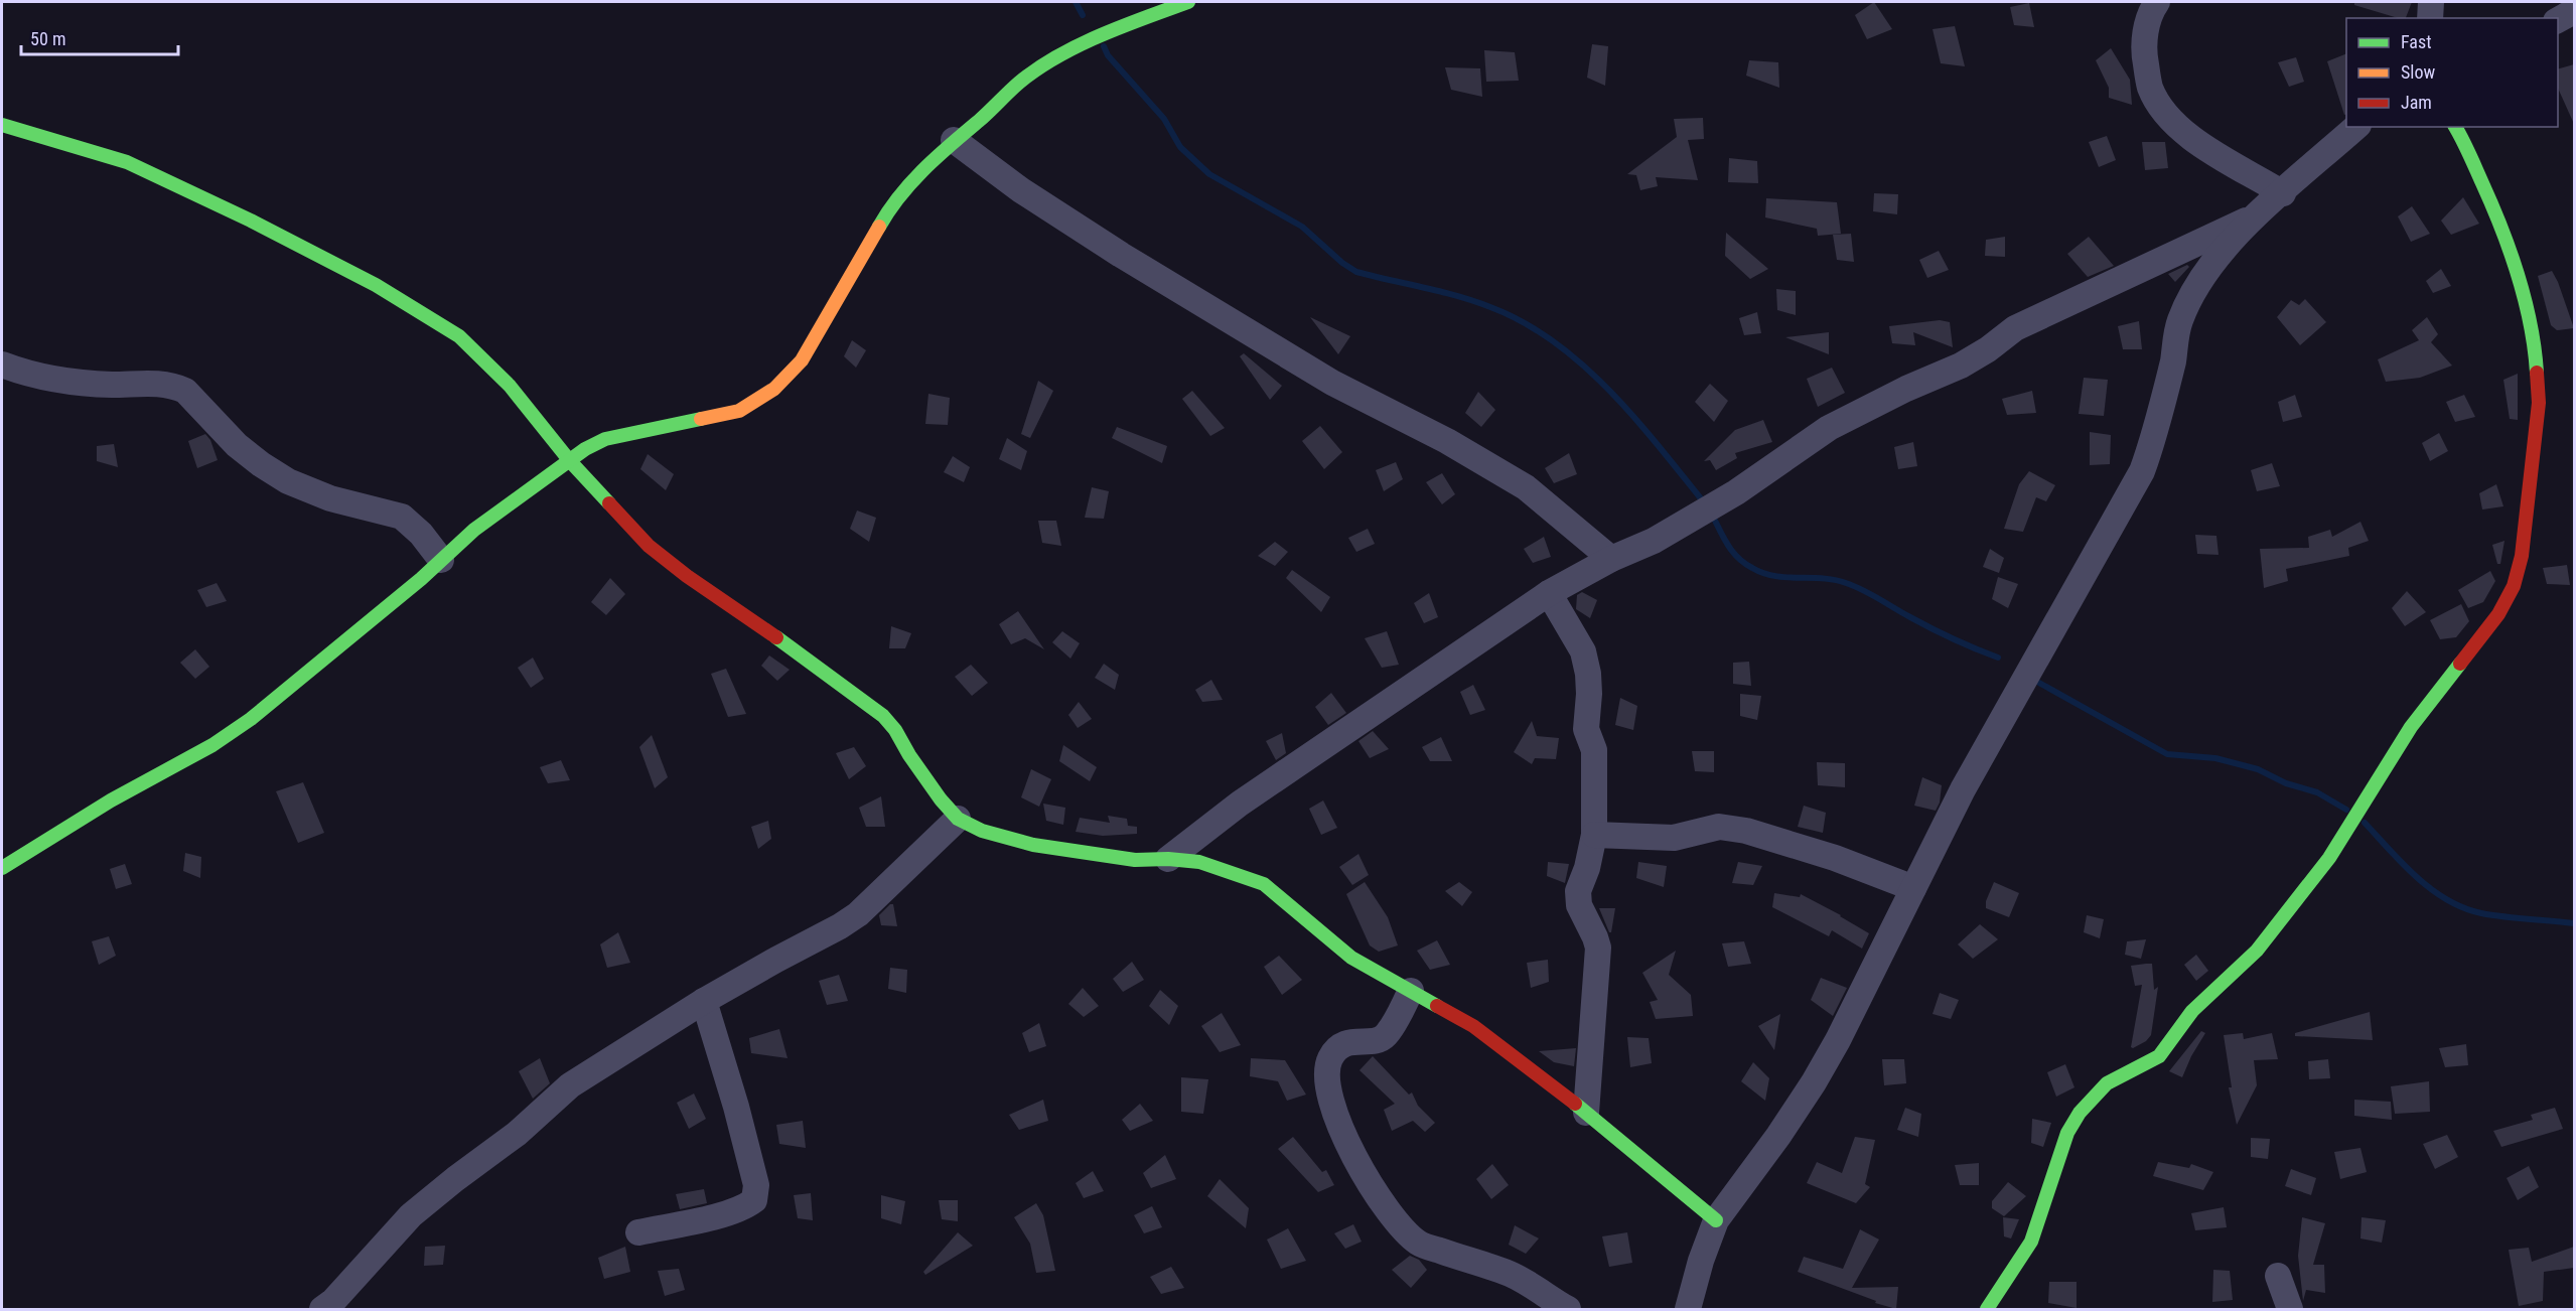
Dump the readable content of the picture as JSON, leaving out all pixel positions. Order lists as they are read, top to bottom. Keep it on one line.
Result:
{"legend":["Fast","Slow","Jam"],"scale_bar":"50 m"}
